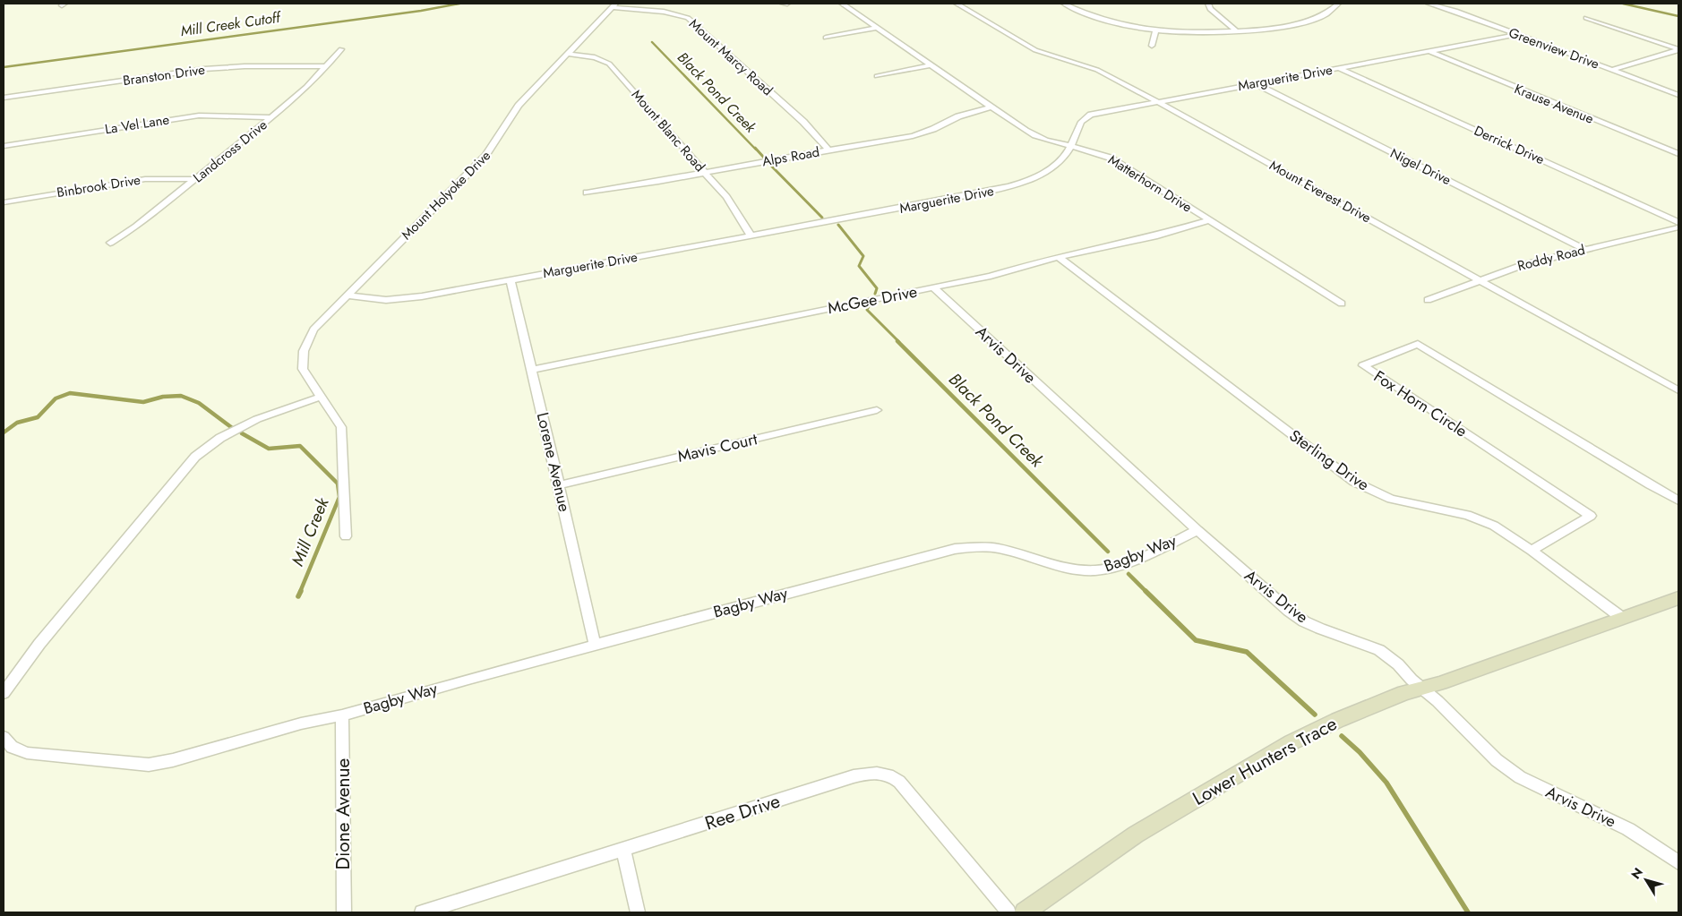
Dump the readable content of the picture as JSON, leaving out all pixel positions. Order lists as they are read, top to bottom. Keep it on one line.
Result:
{"streets":{"street":["Greenview Drive","Mount Marcy Road","Branston Drive","Marguerite Drive","Krause Avenue","La Vel Lane","Mount Blanc Road","Derrick Drive","Landcross Drive","Alps Road","Nigel Drive","Matterhorn Drive","Binbrook Drive","Mount Everest Drive","Mount Holyoke Drive","Roddy Road","McGee Drive","Arvis Drive","Fox Horn Circle","Mavis Court","Sterling Drive","Lorene Avenue","Bagby Way","Lower Hunters Trace","Ree Drive","Dione Avenue"]},"crossings":[["Greenview Drive","Marguerite Drive"],["Mount Marcy Road","Alps Road"],["Mount Marcy Road","Mount Holyoke Drive"],["Branston Drive","Landcross Drive"],["Marguerite Drive","Krause Avenue"],["Marguerite Drive","Mount Blanc Road"],["Marguerite Drive","Derrick Drive"],["Marguerite Drive","Nigel Drive"],["Marguerite Drive","Matterhorn Drive"],["Marguerite Drive","Mount Everest Drive"],["Marguerite Drive","Mount Holyoke Drive"],["Marguerite Drive","Lorene Avenue"],["La Vel Lane","Landcross Drive"],["Mount Blanc Road","Alps Road"],["Mount Blanc Road","Mount Holyoke Drive"],["Landcross Drive","Binbrook Drive"],["Alps Road","Matterhorn Drive"],["Nigel Drive","Roddy Road"],["Matterhorn Drive","McGee Drive"],["Mount Everest Drive","Roddy Road"],["McGee Drive","Arvis Drive"],["McGee Drive","Sterling Drive"],["McGee Drive","Lorene Avenue"],["Arvis Drive","Bagby Way"],["Arvis Drive","Lower Hunters Trace"],["Fox Horn Circle","Sterling Drive"],["Mavis Court","Lorene Avenue"],["Sterling Drive","Lower Hunters Trace"],["Lorene Avenue","Bagby Way"],["Bagby Way","Dione Avenue"]],"water":["Mill Creek Cutoff","Black Pond Creek","Mill Creek"],"north":"top left"}
